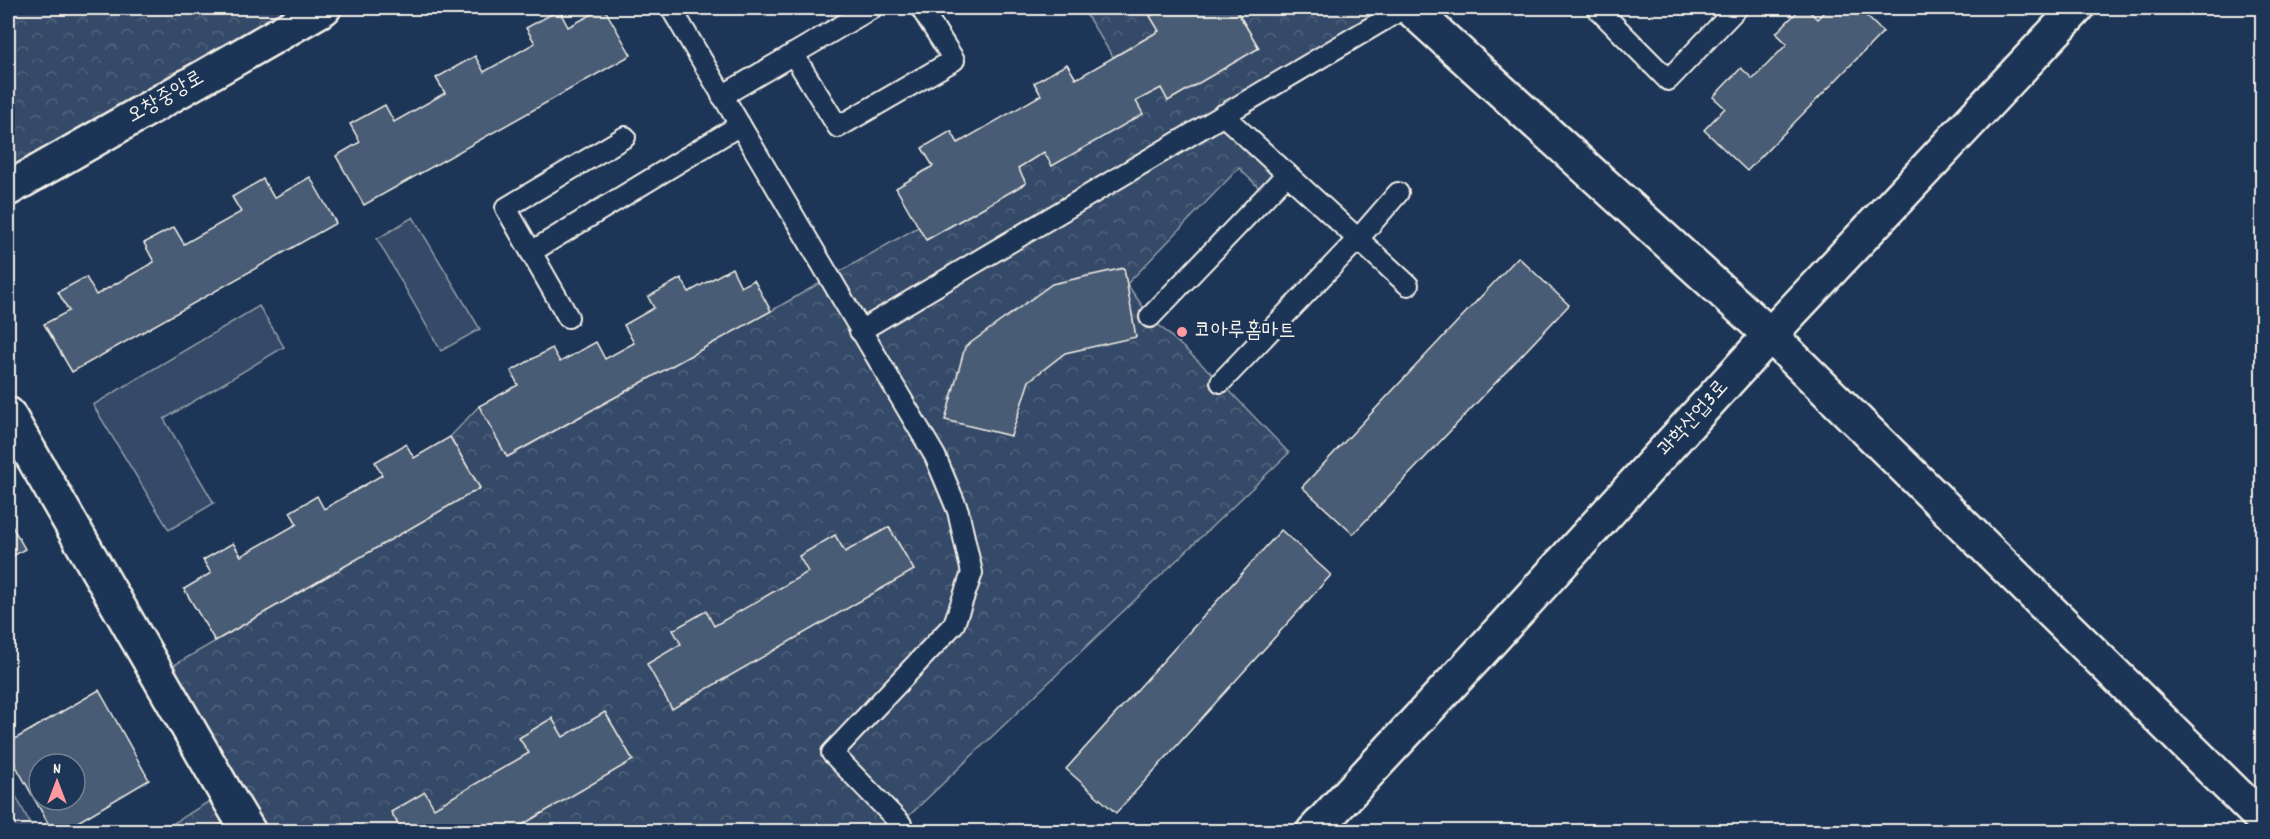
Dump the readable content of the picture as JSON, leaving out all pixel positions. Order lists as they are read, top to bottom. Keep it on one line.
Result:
{"streets":{"street":["오창중앙로","과학산업3로"]},"places":["코아루홈마트"],"north":"top"}
